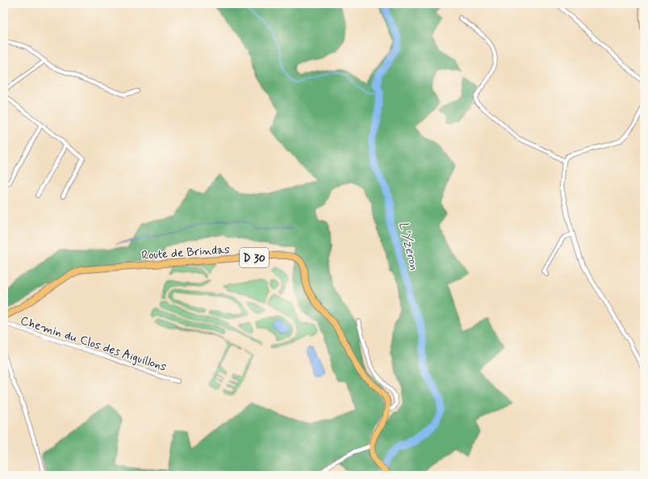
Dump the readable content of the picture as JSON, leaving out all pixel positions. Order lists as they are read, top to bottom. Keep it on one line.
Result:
{"streets":{"main road":["Route de Brindas","D 30"],"street":["Chemin du Clos des Aiguillons"]},"water":["L'Yzeron"]}
